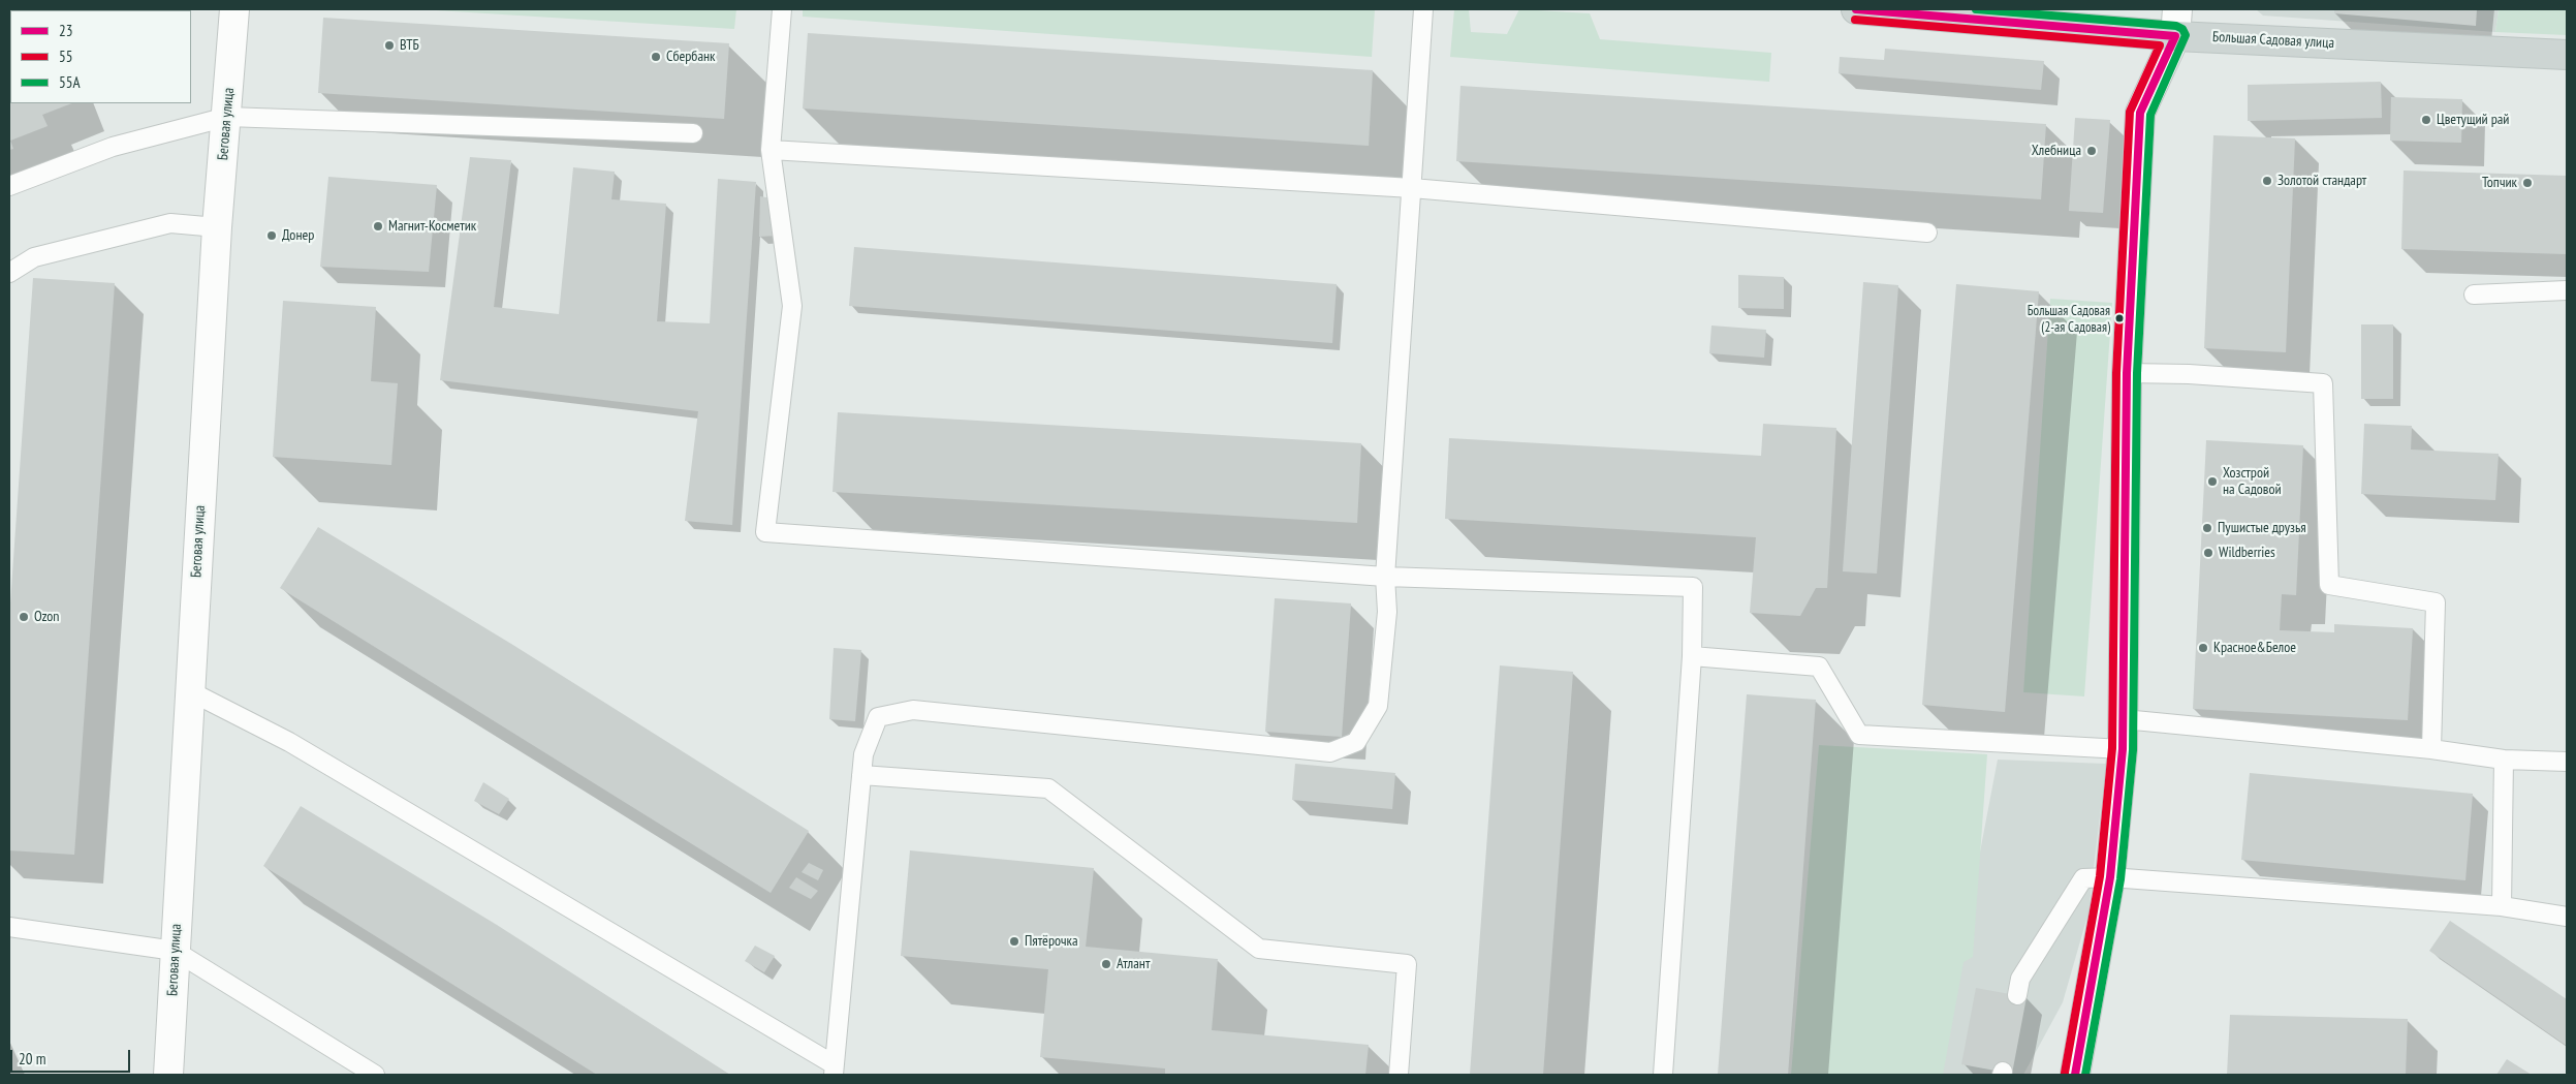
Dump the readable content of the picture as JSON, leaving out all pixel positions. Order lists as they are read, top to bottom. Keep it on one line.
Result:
{"streets":{"main road":["Большая Садовая улица"],"street":["Беговая улица"]},"places":["ВТБ","Сбербанк","Цветущий рай","Хлебница","Золотой стандарт","Топчик","Магнит-Косметик","Донер","Большая Садовая (2-ая Садовая)","Хозстрой на Садовой","Пушистые друзья","Wildberries","Ozon","Красное&Белое","Пятёрочка","Атлант"],"lines":["transit line 23","transit line 55А","transit line 55"],"legend":["23","55","55А"],"scale_bar":"20 m"}
